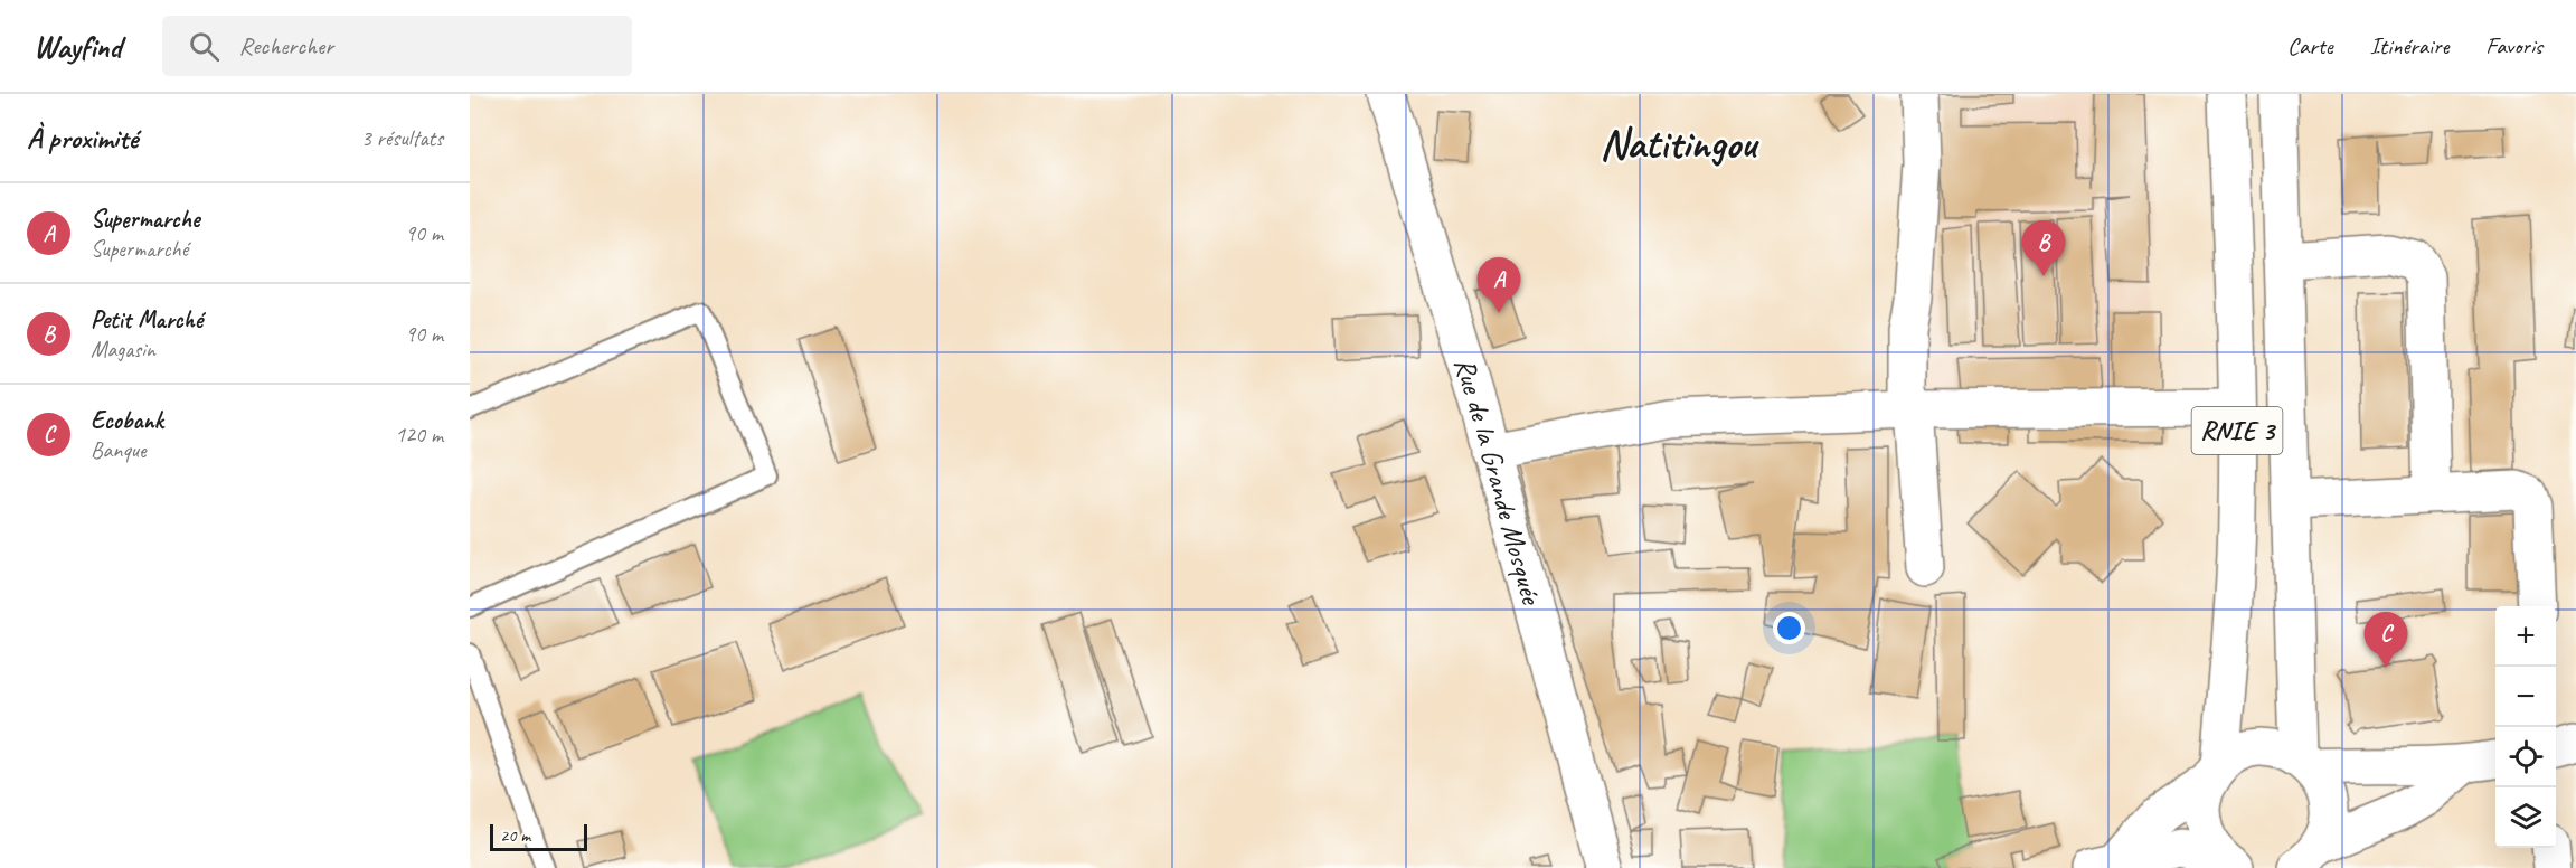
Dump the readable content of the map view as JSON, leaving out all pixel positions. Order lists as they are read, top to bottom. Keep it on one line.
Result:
{"streets":{"main road":["RNIE 3","Rue de la Grande Mosquée"]},"districts":["Natitingou"],"scale_bar":"20 m","page":{"header":"Wayfind","search":"Rechercher","nav":["Carte","Itinéraire","Favoris"],"heading":["À proximité","3 résultats"],"list":[{"mark":"A","name":"Supermarche","note":"Supermarché","value":"90 m"},{"mark":"B","name":"Petit Marché","note":"Magasin","value":"90 m"},{"mark":"C","name":"Ecobank","note":"Banque","value":"120 m"}],"pins":["B","A","C"],"map_buttons":["+","−"],"scale":"20 m"}}
